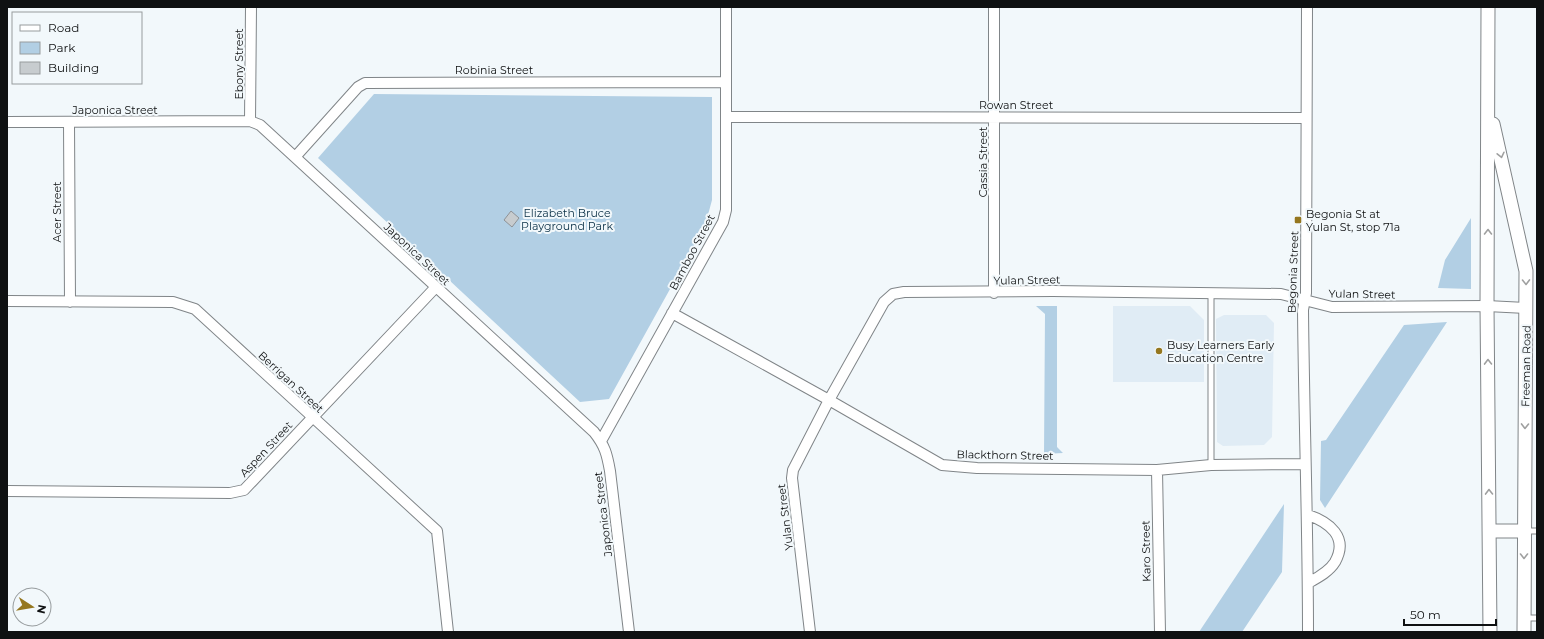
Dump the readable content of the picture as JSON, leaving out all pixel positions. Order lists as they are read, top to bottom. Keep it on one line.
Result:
{"streets":{"street":["Ebony Street","Robinia Street","Rowan Street","Japonica Street","Cassia Street","Acer Street","Bamboo Street","Begonia Street","Yulan Street","Freeman Road","Berrigan Street","Aspen Street","Blackthorn Street","Karo Street"]},"crossings":[["Ebony Street","Japonica Street"],["Robinia Street","Japonica Street"],["Robinia Street","Bamboo Street"],["Rowan Street","Cassia Street"],["Rowan Street","Bamboo Street"],["Rowan Street","Begonia Street"],["Japonica Street","Acer Street"],["Japonica Street","Bamboo Street"],["Japonica Street","Aspen Street"],["Cassia Street","Yulan Street"],["Acer Street","Berrigan Street"],["Bamboo Street","Blackthorn Street"],["Begonia Street","Yulan Street"],["Begonia Street","Blackthorn Street"],["Yulan Street","Freeman Road"],["Yulan Street","Blackthorn Street"],["Berrigan Street","Aspen Street"],["Blackthorn Street","Karo Street"]],"parks":["Elizabeth Bruce Playground Park"],"places":{"transit":["Begonia St at Yulan St, stop 71a"],"other":["Busy Learners Early Education Centre"]},"legend":["Road","Park","Building"],"scale_bar":"50 m","north":"right"}
